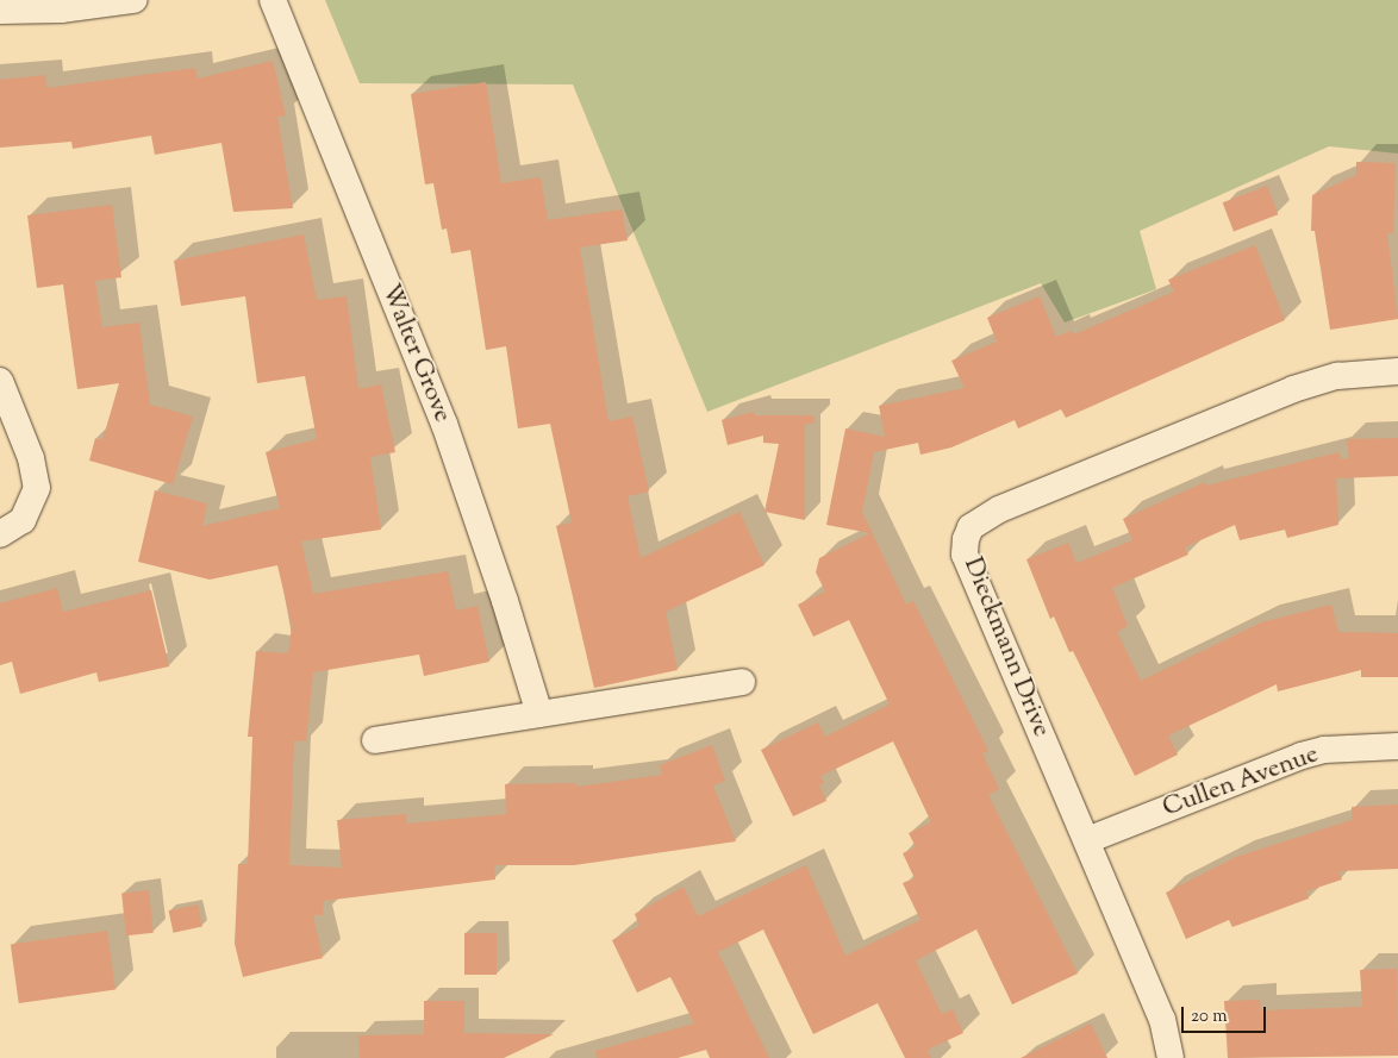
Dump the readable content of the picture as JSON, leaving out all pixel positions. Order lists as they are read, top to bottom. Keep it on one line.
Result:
{"streets":{"street":["Walter Grove","Dieckmann Drive","Cullen Avenue"]},"crossings":[["Dieckmann Drive","Cullen Avenue"]],"scale_bar":"20 m"}
